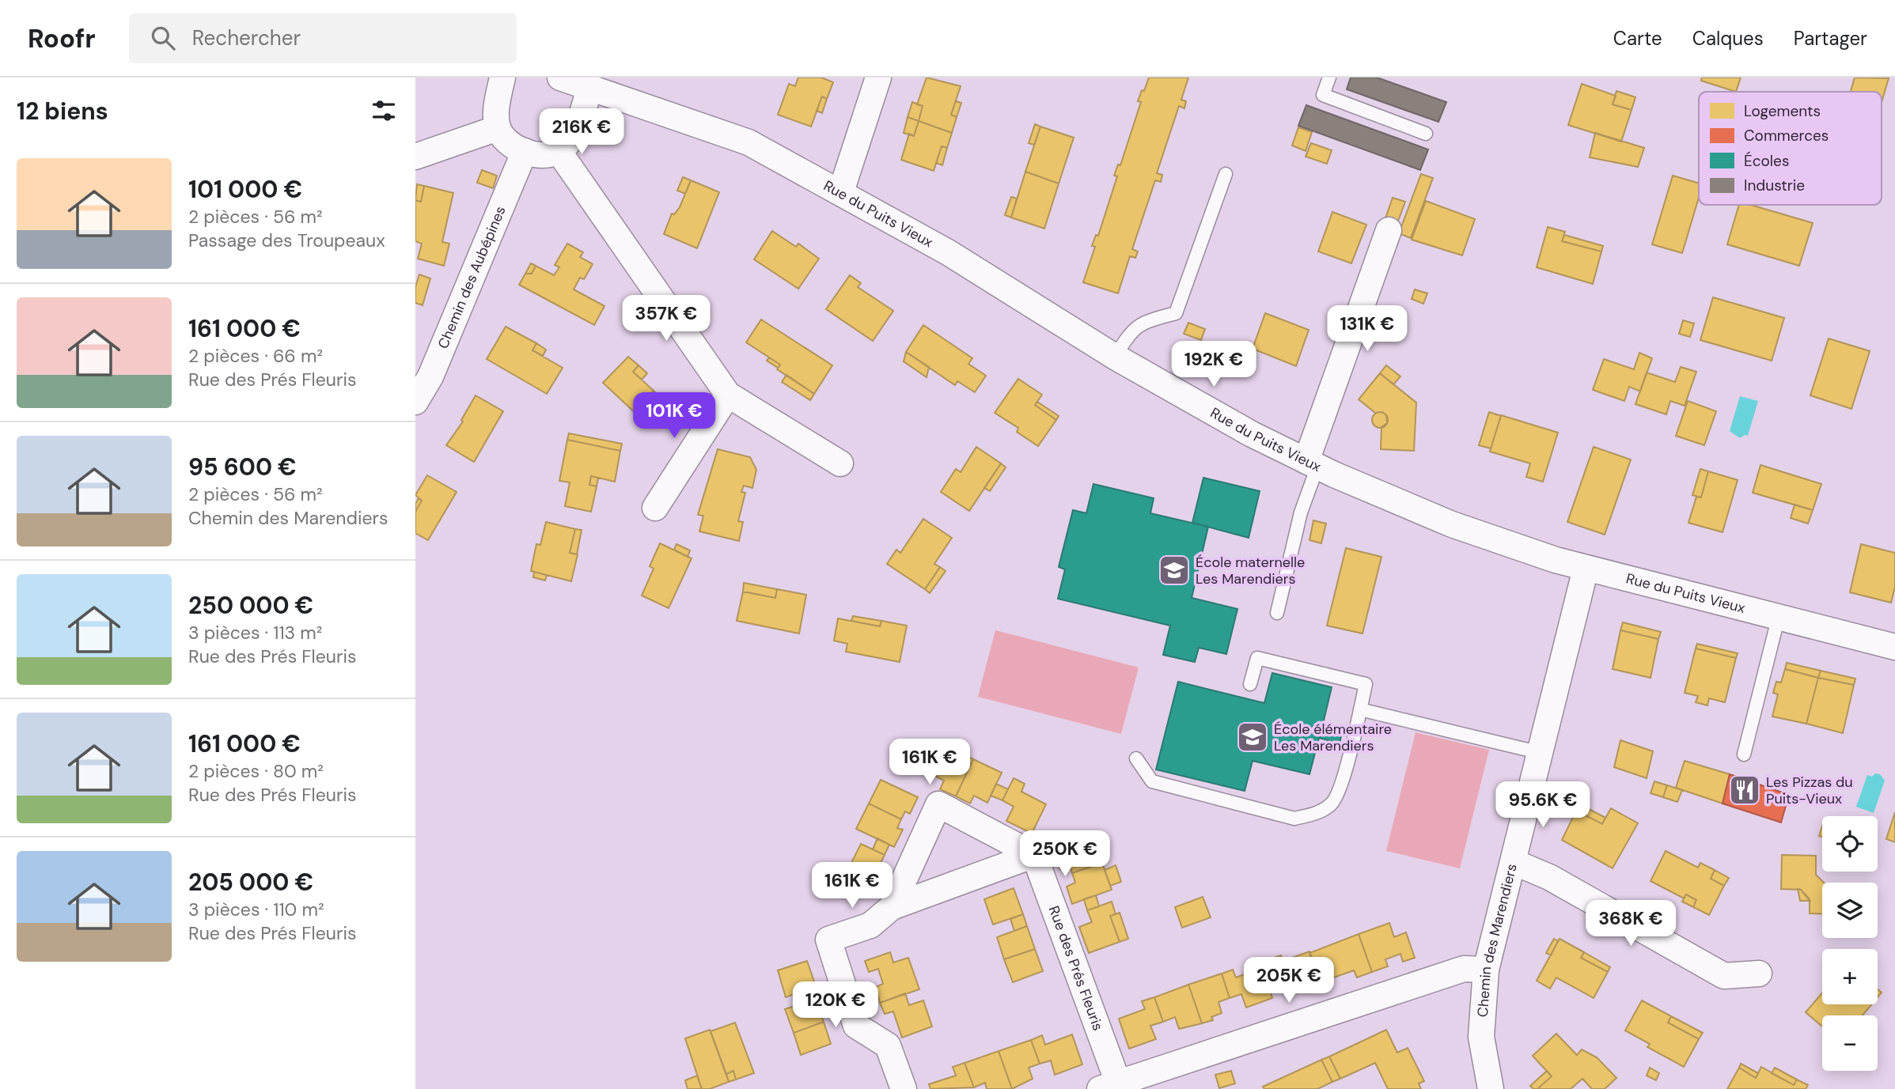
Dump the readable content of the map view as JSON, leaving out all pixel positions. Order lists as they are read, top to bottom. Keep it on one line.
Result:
{"streets":{"street":["Rue du Puits Vieux","Chemin des Aubépines","Chemin des Marendiers","Rue des Prés Fleuris"]},"crossings":[["Rue du Puits Vieux","Chemin des Marendiers"],["Chemin des Marendiers","Rue des Prés Fleuris"]],"places":{"school or university":["École maternelle Les Marendiers","École élémentaire Les Marendiers"],"restaurant":["Les Pizzas du Puits-Vieux"]},"legend":["Logements","Commerces","Écoles","Industrie"],"page":{"header":"Roofr","search":"Rechercher","nav":["Carte","Calques","Partager"],"heading":"12 biens","price":["216K €","357K €","131K €","192K €","101K €","161K €","95.6K €","250K €","161K €","368K €","205K €","120K €"],"list":[{"name":"101 000 €","note":"2 pièces · 56 m² · Passage des Troupeaux"},{"name":"161 000 €","note":"2 pièces · 66 m² · Rue des Prés Fleuris"},{"name":"95 600 €","note":"2 pièces · 56 m² · Chemin des Marendiers"},{"name":"250 000 €","note":"3 pièces · 113 m² · Rue des Prés Fleuris"},{"name":"161 000 €","note":"2 pièces · 80 m² · Rue des Prés Fleuris"},{"name":"205 000 €","note":"3 pièces · 110 m² · Rue des Prés Fleuris"}],"map_buttons":["+","−"]}}
